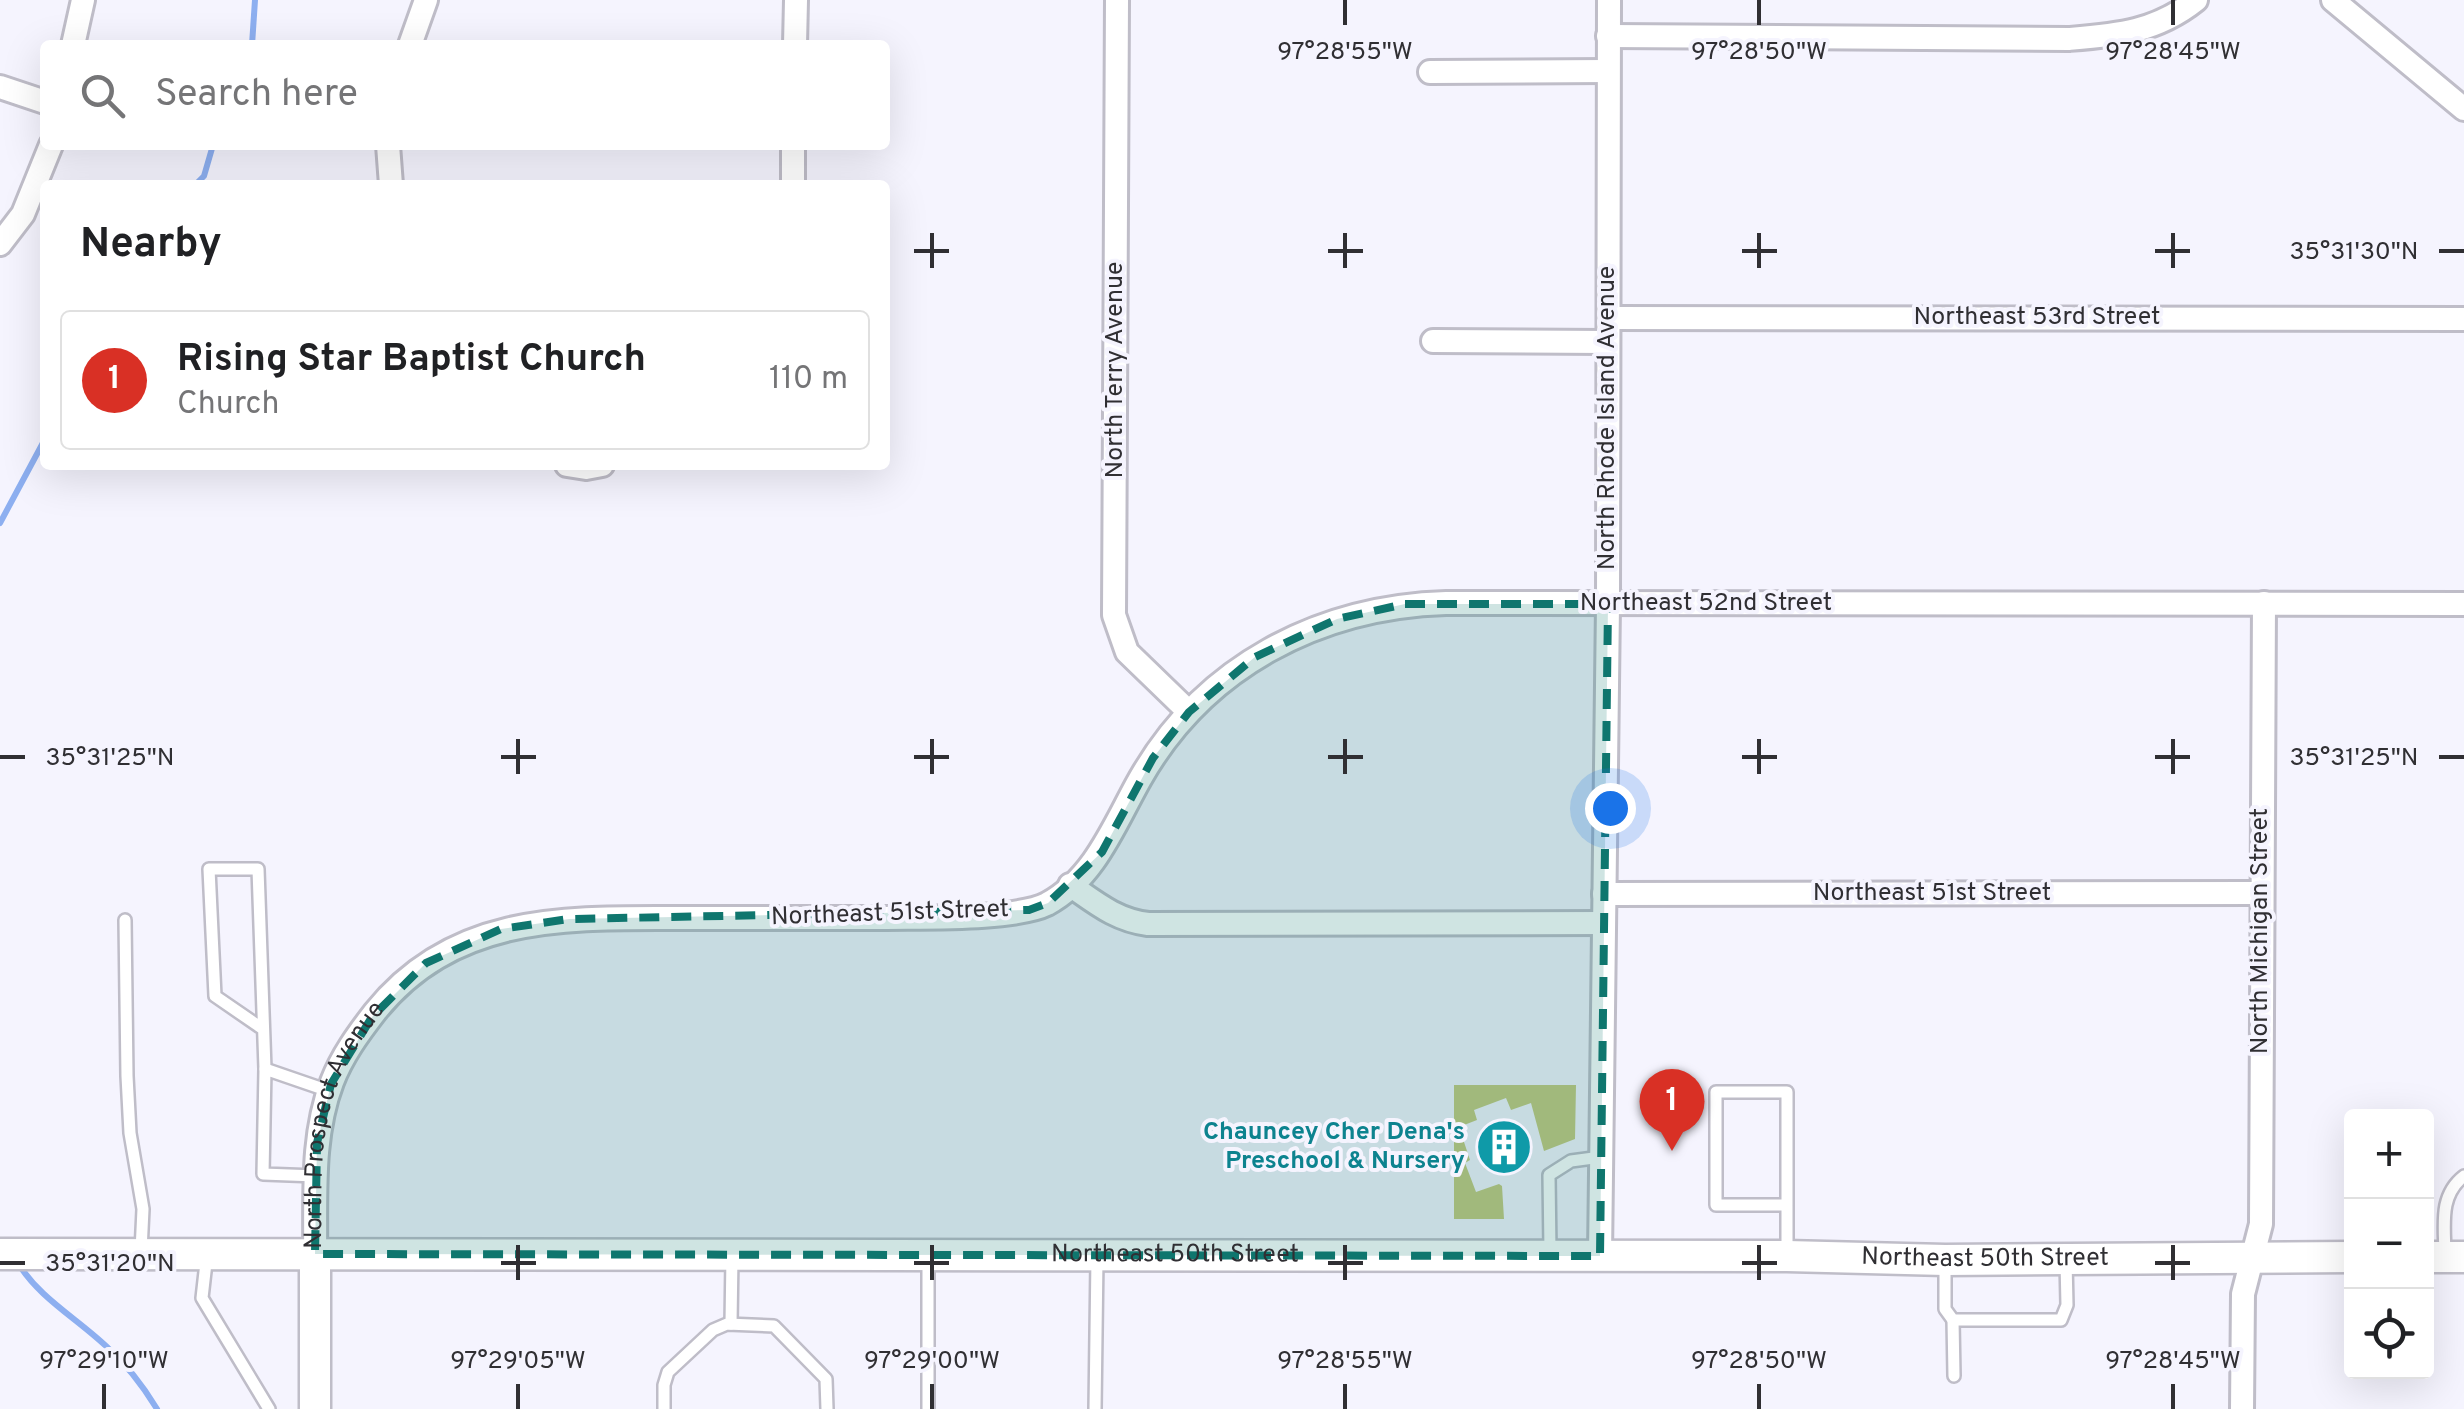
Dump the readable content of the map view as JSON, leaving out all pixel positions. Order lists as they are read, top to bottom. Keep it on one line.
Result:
{"streets":{"street":["Northeast 53rd Street","North Terry Avenue","North Rhode Island Avenue","Northeast 52nd Street","Northeast 51st Street","North Michigan Street","North Prospect Avenue","Northeast 50th Street"]},"crossings":[["Northeast 53rd Street","North Rhode Island Avenue"],["North Terry Avenue","Northeast 52nd Street"],["North Rhode Island Avenue","Northeast 52nd Street"],["North Rhode Island Avenue","Northeast 51st Street"],["North Rhode Island Avenue","Northeast 50th Street"],["Northeast 52nd Street","Northeast 51st Street"],["Northeast 52nd Street","North Michigan Street"],["Northeast 51st Street","North Michigan Street"],["Northeast 51st Street","North Prospect Avenue"],["North Michigan Street","Northeast 50th Street"],["North Prospect Avenue","Northeast 50th Street"]],"places":{"building":["Chauncey Cher Dena's Preschool & Nursery"]},"page":{"search":"Search here","heading":"Nearby","list":[{"mark":"1","name":"Rising Star Baptist Church","note":"Church","value":"110 m"}],"pins":"1","map_buttons":["+","−"]},"coordinates":["97°28'55\"W","97°28'50\"W","97°28'45\"W","35°31'30\"N","35°31'25\"N","35°31'20\"N","97°29'10\"W","97°29'05\"W","97°29'00\"W"]}
